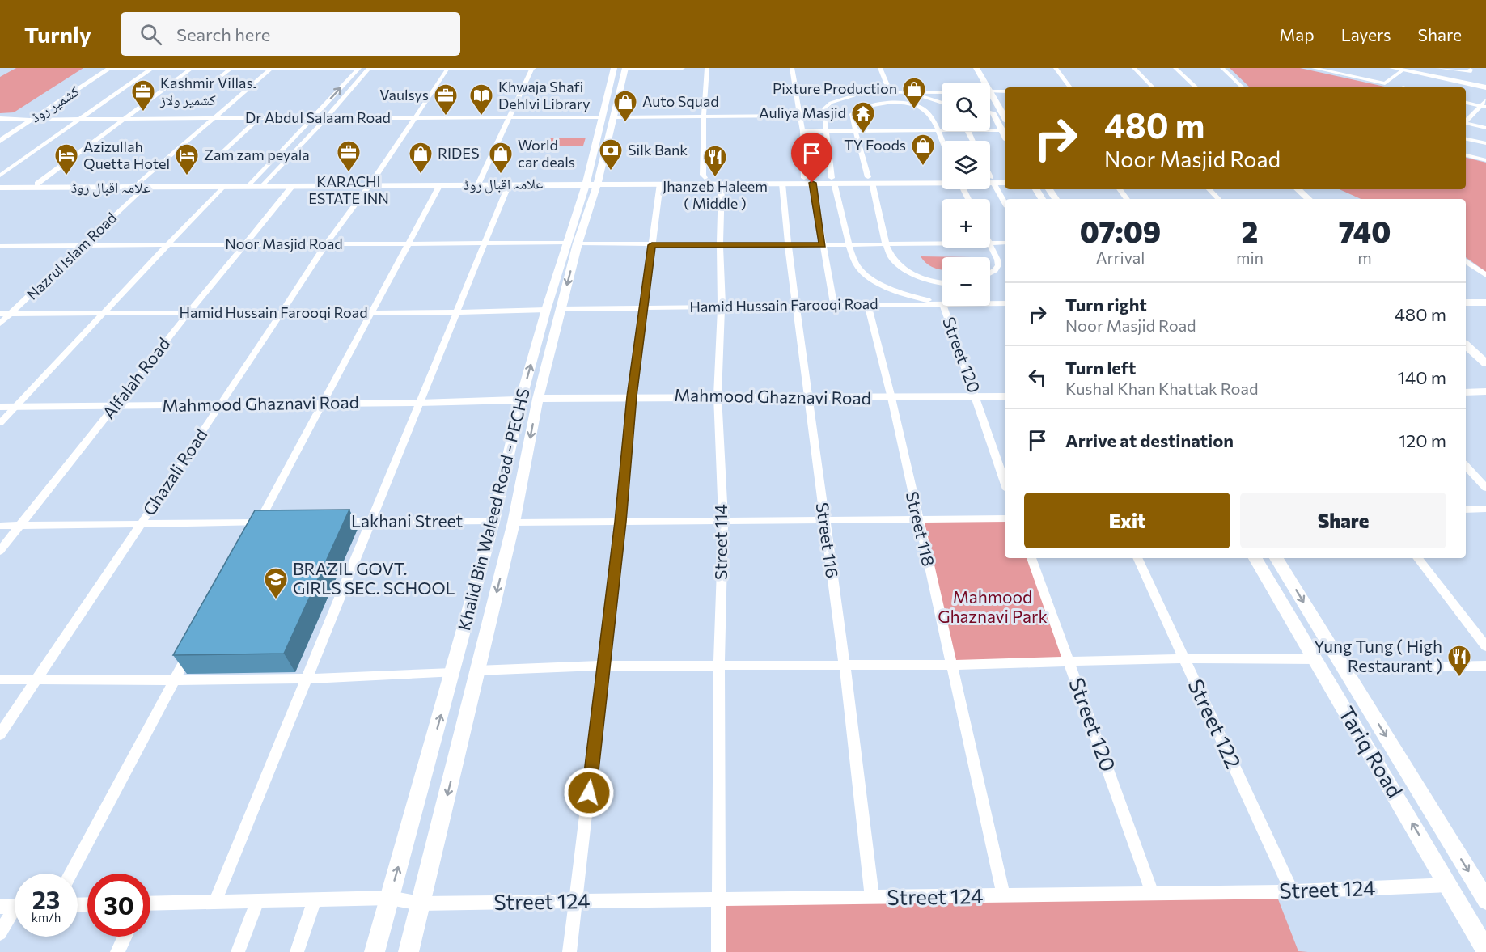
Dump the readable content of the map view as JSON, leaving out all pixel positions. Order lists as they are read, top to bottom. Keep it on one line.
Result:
{"streets":{"main road":["کشمیر روڈ","علامہ اقبال روڈ","Mahmood Ghaznavi Road","Khalid Bin Waleed Road - PECHS","Tariq Road"],"street":["Dr Abdul Salaam Road","Noor Masjid Road","Nazrul Islam Road","Hamid Hussain Farooqi Road","Street 120","Alfalah Road","Ghazali Road","Lakhani Street","Street 118","Street 116","Street 114","Street 122","Street 124"]},"crossings":[["کشمیر روڈ","Dr Abdul Salaam Road"],["Dr Abdul Salaam Road","Nazrul Islam Road"],["Dr Abdul Salaam Road","Ghazali Road"],["Dr Abdul Salaam Road","Khalid Bin Waleed Road - PECHS"],["علامہ اقبال روڈ","Nazrul Islam Road"],["علامہ اقبال روڈ","Alfalah Road"],["علامہ اقبال روڈ","Ghazali Road"],["علامہ اقبال روڈ","Khalid Bin Waleed Road - PECHS"],["علامہ اقبال روڈ","Street 116"],["علامہ اقبال روڈ","Street 114"],["Noor Masjid Road","Nazrul Islam Road"],["Noor Masjid Road","Alfalah Road"],["Noor Masjid Road","Ghazali Road"],["Noor Masjid Road","Khalid Bin Waleed Road - PECHS"],["Noor Masjid Road","Street 116"],["Noor Masjid Road","Street 114"],["Nazrul Islam Road","Hamid Hussain Farooqi Road"],["Hamid Hussain Farooqi Road","Alfalah Road"],["Hamid Hussain Farooqi Road","Ghazali Road"],["Hamid Hussain Farooqi Road","Khalid Bin Waleed Road - PECHS"],["Hamid Hussain Farooqi Road","Street 118"],["Hamid Hussain Farooqi Road","Street 116"],["Hamid Hussain Farooqi Road","Street 114"],["Street 120","Mahmood Ghaznavi Road"],["Street 120","Street 124"],["Alfalah Road","Mahmood Ghaznavi Road"],["Mahmood Ghaznavi Road","Ghazali Road"],["Mahmood Ghaznavi Road","Khalid Bin Waleed Road - PECHS"],["Mahmood Ghaznavi Road","Street 118"],["Mahmood Ghaznavi Road","Street 116"],["Mahmood Ghaznavi Road","Street 114"],["Khalid Bin Waleed Road - PECHS","Lakhani Street"],["Khalid Bin Waleed Road - PECHS","Street 124"],["Street 118","Street 124"],["Street 116","Street 124"],["Street 114","Street 124"],["Street 122","Street 124"],["Tariq Road","Street 124"]],"parks":["Mahmood Ghaznavi Park"],"places":{"shop":["Pixture Production","Auto Squad","TY Foods","RIDES","World car deals"],"office":["Kashmir Villas۔ کشمیر ولاز","Vaulsys","KARACHI ESTATE INN"],"library":["Khwaja Shafi Dehlvi Library"],"temple":["Auliya Masjid"],"bank":["Silk Bank"],"hotel":["Azizullah Quetta Hotel","Zam zam peyala"],"restaurant":["Jhanzeb Haleem ( Middle )","Yung Tung ( High Restaurant )"],"school or university":["BRAZIL GOVT. GIRLS SEC. SCHOOL"]},"page":{"header":"Turnly","search":"Search here","nav":["Map","Layers","Share"],"map_buttons":["+","−"],"turn":["480 m","Noor Masjid Road"],"eta":["07:09","Arrival","2","min","740","m"],"list":[{"name":"Turn right","note":"Noor Masjid Road","value":"480 m"},{"name":"Turn left","note":"Kushal Khan Khattak Road","value":"140 m"},{"name":"Arrive at destination","value":"120 m"}],"buttons":["Exit","Share"],"speed":"23 km/h","limit":"30"}}
